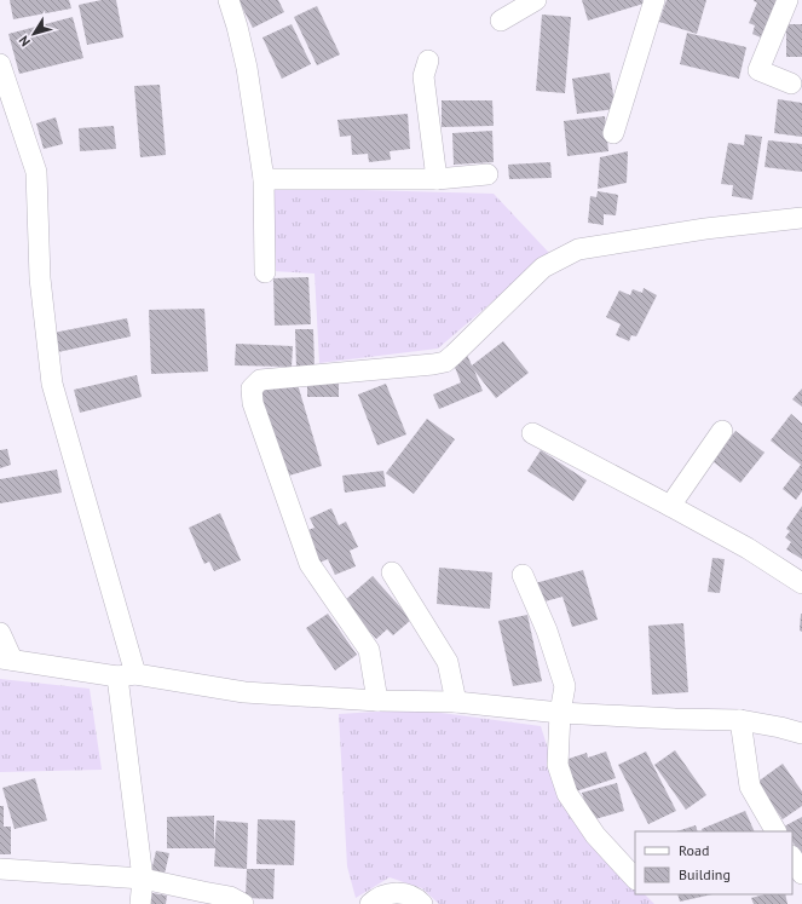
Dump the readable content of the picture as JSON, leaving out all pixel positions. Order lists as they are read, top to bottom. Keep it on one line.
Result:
{"legend":["Road","Building"],"north":"bottom left"}
